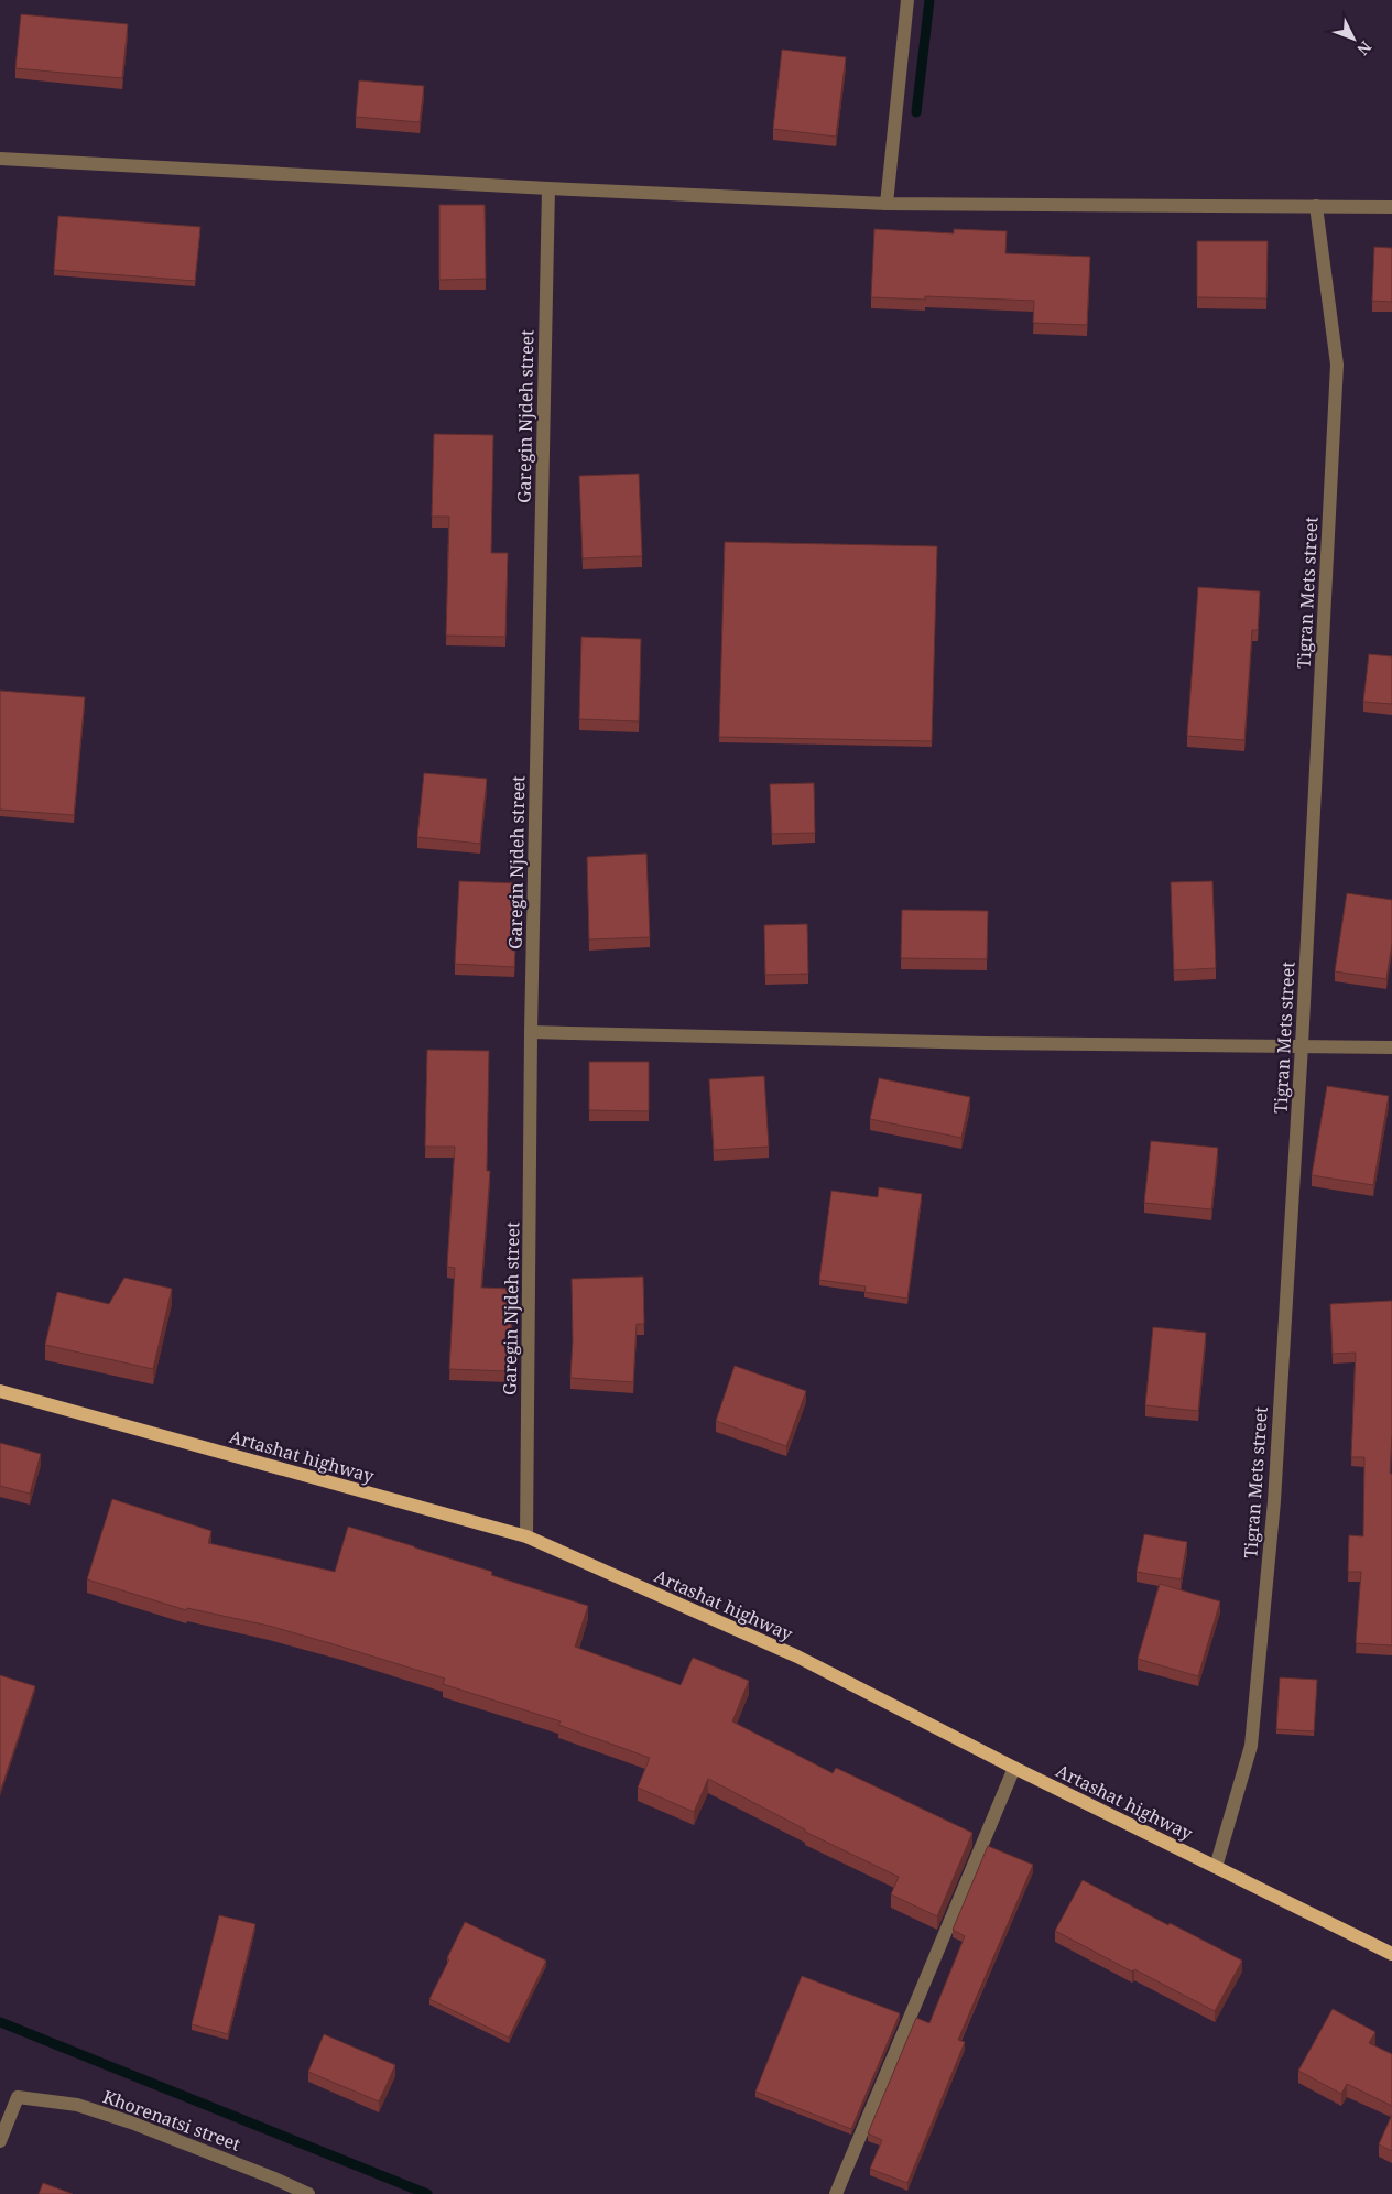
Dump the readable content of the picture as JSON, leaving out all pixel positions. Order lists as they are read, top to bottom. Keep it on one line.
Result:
{"streets":{"main road":["Artashat highway"],"street":["Garegin Njdeh street","Tigran Mets street","Khorenatsi street"]},"crossings":[["Garegin Njdeh street","Artashat highway"],["Tigran Mets street","Artashat highway"]],"north":"bottom right"}
